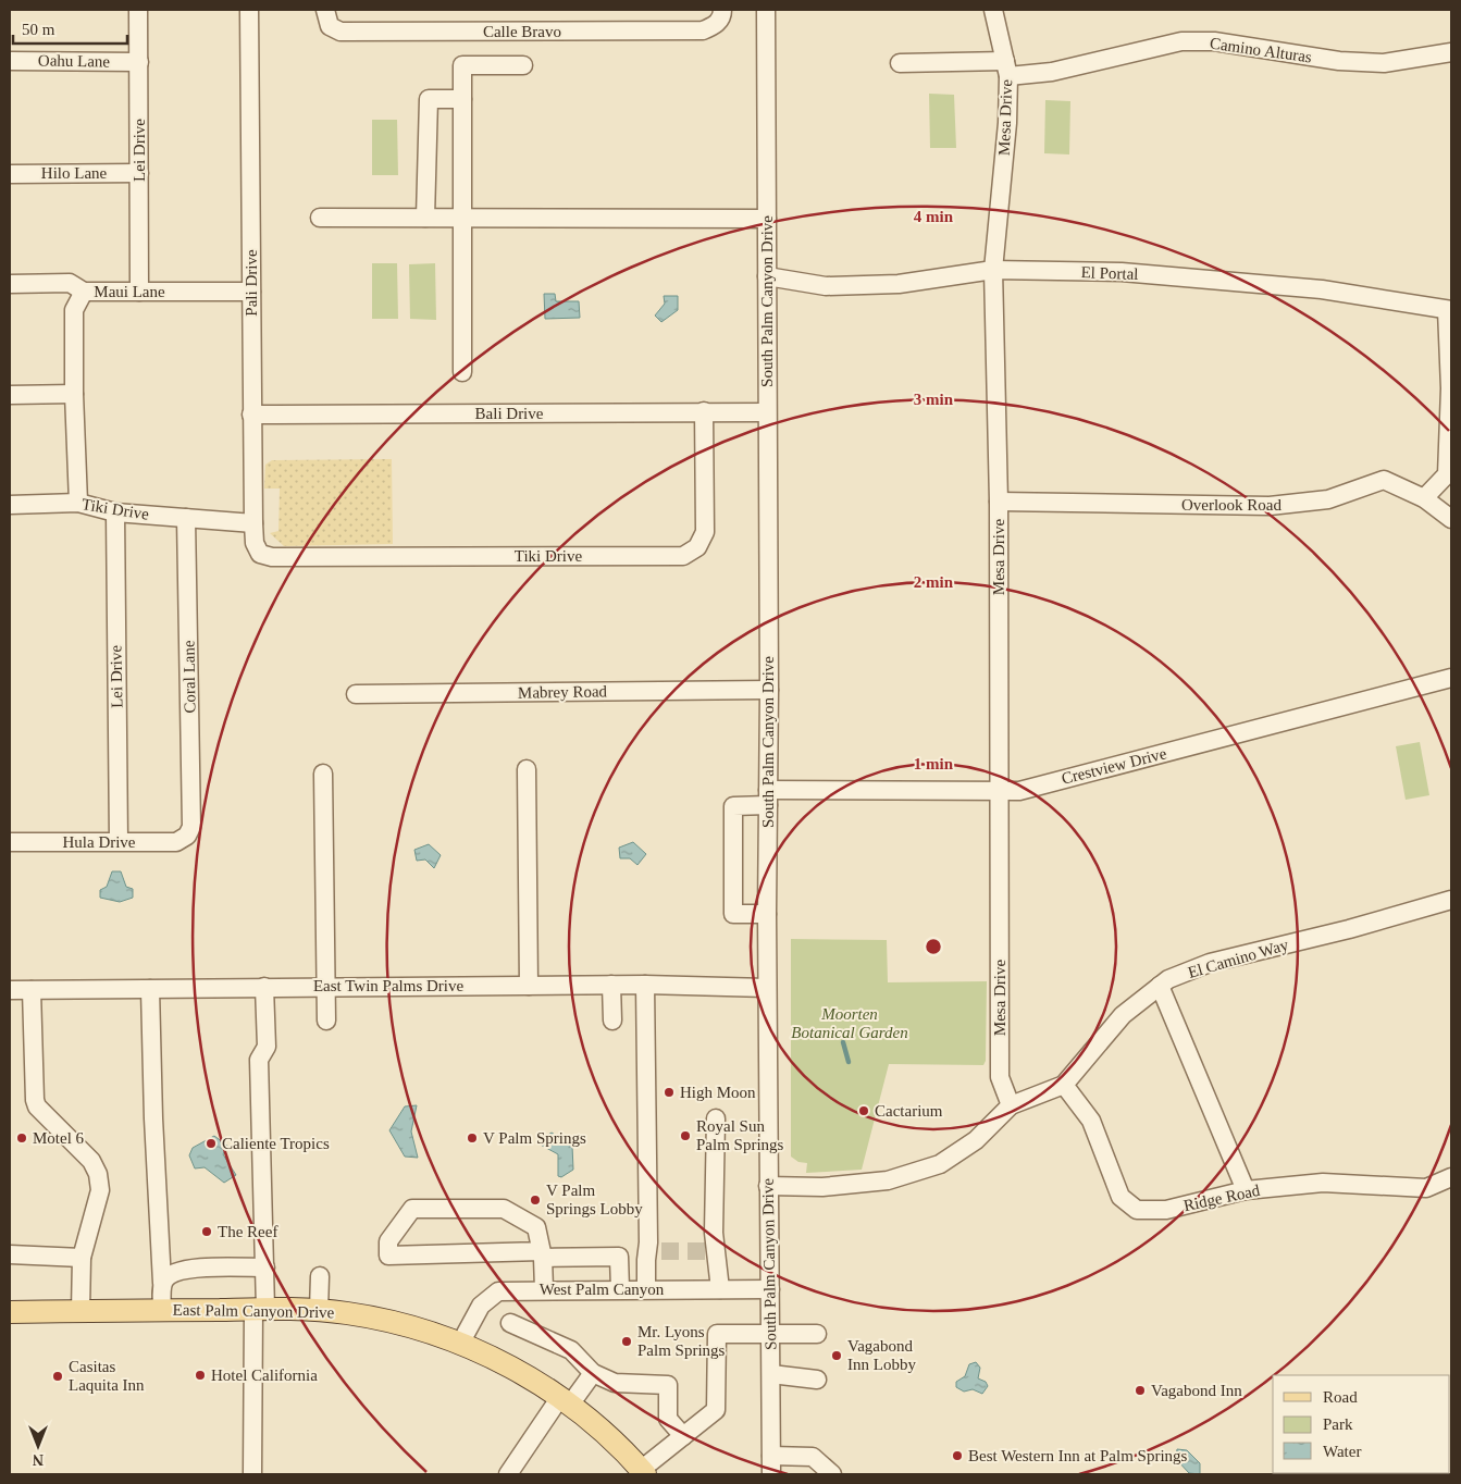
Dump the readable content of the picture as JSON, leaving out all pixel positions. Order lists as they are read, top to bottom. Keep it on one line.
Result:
{"streets":{"main road":["East Palm Canyon Drive"],"street":["Calle Bravo","Camino Alturas","Oahu Lane","Mesa Drive","Lei Drive","Hilo Lane","El Portal","Pali Drive","Maui Lane","South Palm Canyon Drive","Bali Drive","Overlook Road","Tiki Drive","Coral Lane","Mabrey Road","Crestview Drive","Hula Drive","El Camino Way","East Twin Palms Drive","Ridge Road","West Palm Canyon"]},"crossings":[["Camino Alturas","Mesa Drive"],["Oahu Lane","Lei Drive"],["Mesa Drive","El Portal"],["Mesa Drive","Overlook Road"],["Mesa Drive","Crestview Drive"],["Mesa Drive","El Camino Way"],["Lei Drive","Hilo Lane"],["Lei Drive","Maui Lane"],["Lei Drive","Tiki Drive"],["Lei Drive","Hula Drive"],["El Portal","South Palm Canyon Drive"],["Pali Drive","Maui Lane"],["Pali Drive","Bali Drive"],["Pali Drive","Tiki Drive"],["South Palm Canyon Drive","Bali Drive"],["South Palm Canyon Drive","Mabrey Road"],["South Palm Canyon Drive","Crestview Drive"],["South Palm Canyon Drive","El Camino Way"],["South Palm Canyon Drive","East Twin Palms Drive"],["South Palm Canyon Drive","West Palm Canyon"],["Bali Drive","Tiki Drive"],["Tiki Drive","Coral Lane"],["Coral Lane","Hula Drive"],["El Camino Way","Ridge Road"],["West Palm Canyon","East Palm Canyon Drive"]],"parks":["Moorten Botanical Garden"],"places":["High Moon","Cactarium","Royal Sun Palm Springs","Motel 6","V Palm Springs","Caliente Tropics","V Palm Springs Lobby","The Reef","Mr. Lyons Palm Springs","Vagabond Inn Lobby","Hotel California","Casitas Laquita Inn","Vagabond Inn","Best Western Inn at Palm Springs"],"legend":["Road","Park","Water"],"scale_bar":"50 m","north":"bottom","rings":["4 min","3 min","2 min","1 min"]}
